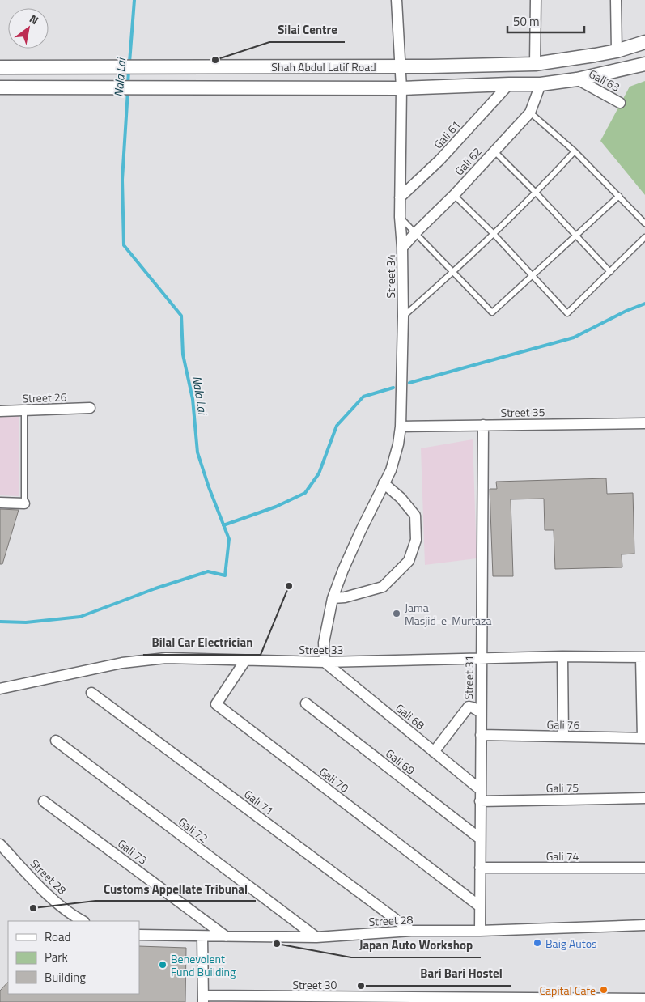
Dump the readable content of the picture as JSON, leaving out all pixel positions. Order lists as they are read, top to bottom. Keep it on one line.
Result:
{"streets":{"street":["Shah Abdul Latif Road","Gali 63","Gali 61","Gali 62","Street 34","Street 26","Street 35","Street 33","Street 31","Gali 68","Gali 76","Gali 69","Gali 70","Gali 75","Gali 71","Gali 72","Gali 73","Gali 74","Street 28","Street 30"]},"crossings":[["Shah Abdul Latif Road","Gali 63"],["Shah Abdul Latif Road","Gali 61"],["Shah Abdul Latif Road","Gali 62"],["Shah Abdul Latif Road","Street 34"],["Gali 61","Street 34"],["Gali 62","Street 34"],["Street 34","Street 35"],["Street 34","Street 33"],["Street 34","Gali 68"],["Street 35","Street 31"],["Street 33","Street 31"],["Street 33","Gali 68"],["Street 33","Gali 70"],["Street 31","Gali 68"],["Street 31","Gali 76"],["Street 31","Gali 69"],["Street 31","Gali 70"],["Street 31","Gali 75"],["Street 31","Gali 74"],["Street 31","Street 28"],["Gali 71","Street 28"],["Gali 72","Street 28"],["Gali 73","Street 28"]],"water":["Nala Lai"],"places":["Silai Centre","Bilal Car Electrician","Jama Masjid-e-Murtaza","Customs Appellate Tribunal","Baig Autos","Japan Auto Workshop","Benevolent Fund Building","Bari Bari Hostel","Capital Cafe"],"legend":["Road","Park","Building"],"scale_bar":"50 m","north":"top right"}
